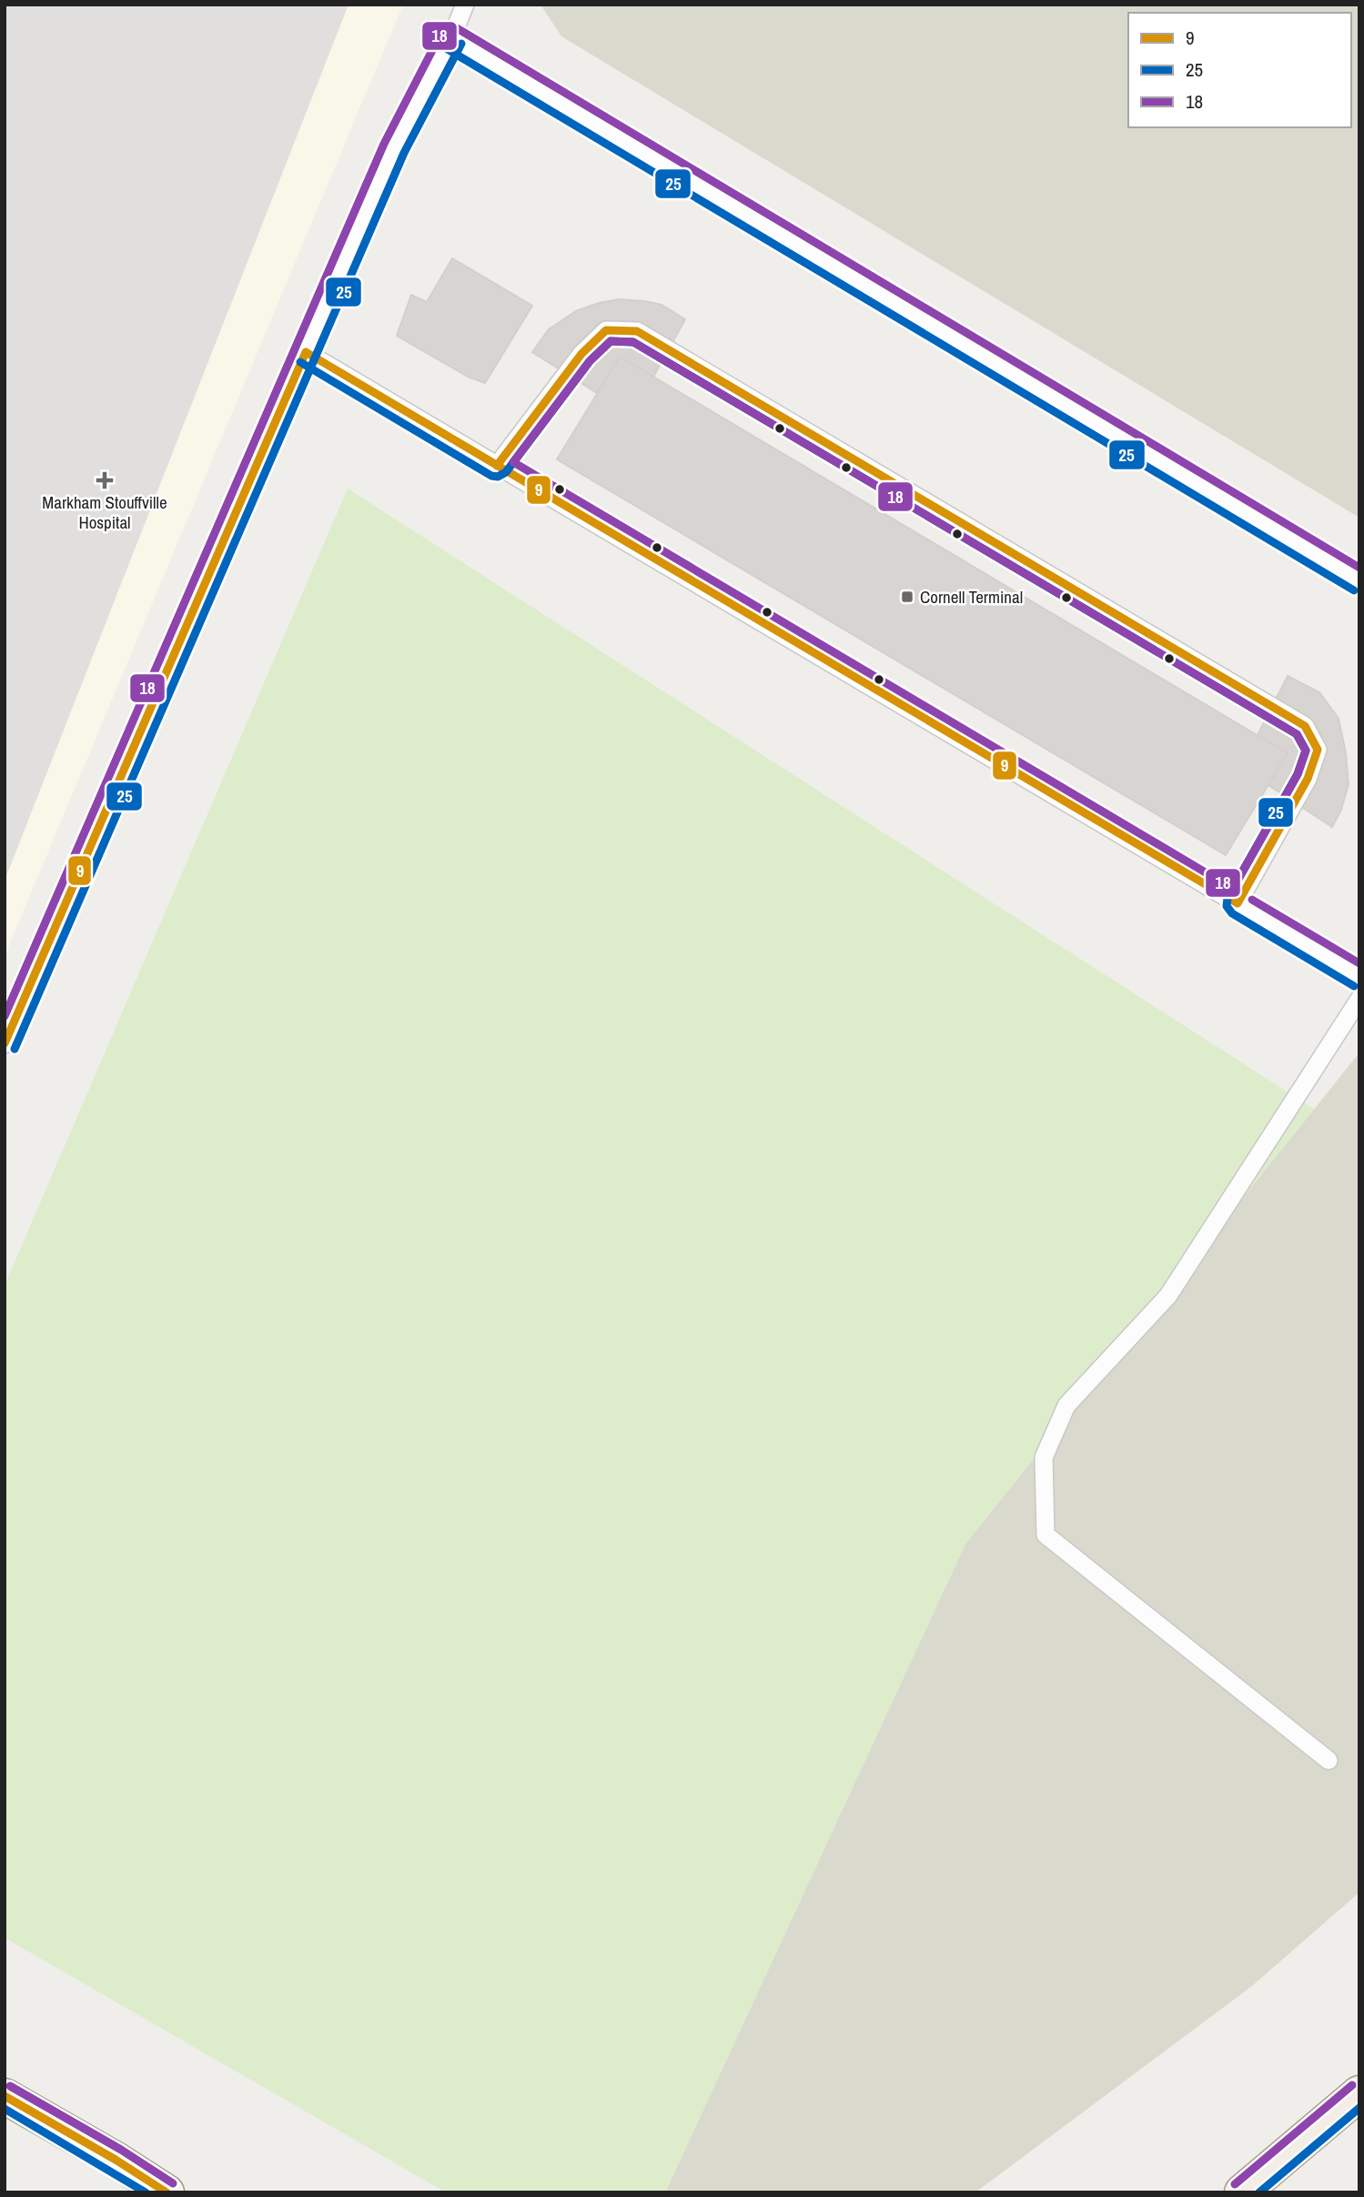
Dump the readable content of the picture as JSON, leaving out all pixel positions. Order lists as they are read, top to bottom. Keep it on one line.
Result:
{"places":{"health":["Markham Stouffville Hospital"],"transit":["Cornell Terminal"]},"lines":["transit line 18","transit line 25","transit line 9"],"legend":["9","25","18"]}
